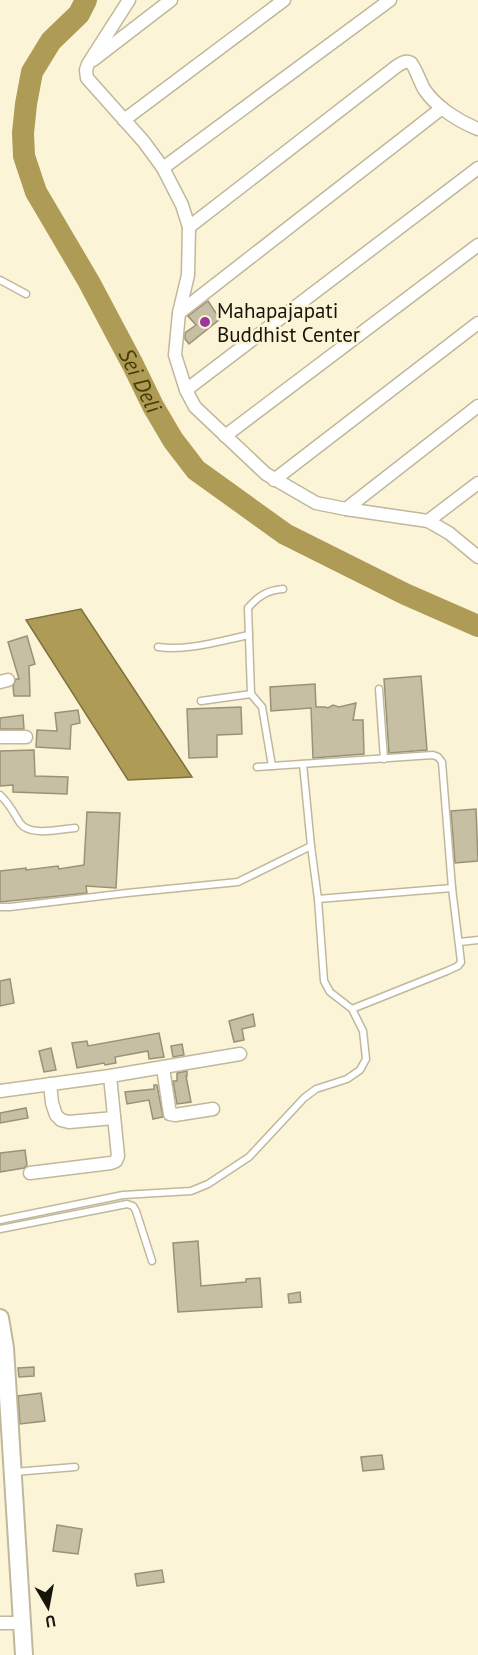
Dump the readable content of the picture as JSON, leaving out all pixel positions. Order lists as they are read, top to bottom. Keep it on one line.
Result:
{"water":["Sei Deli"],"places":["Mahapajapati Buddhist Center"],"north":"bottom"}
